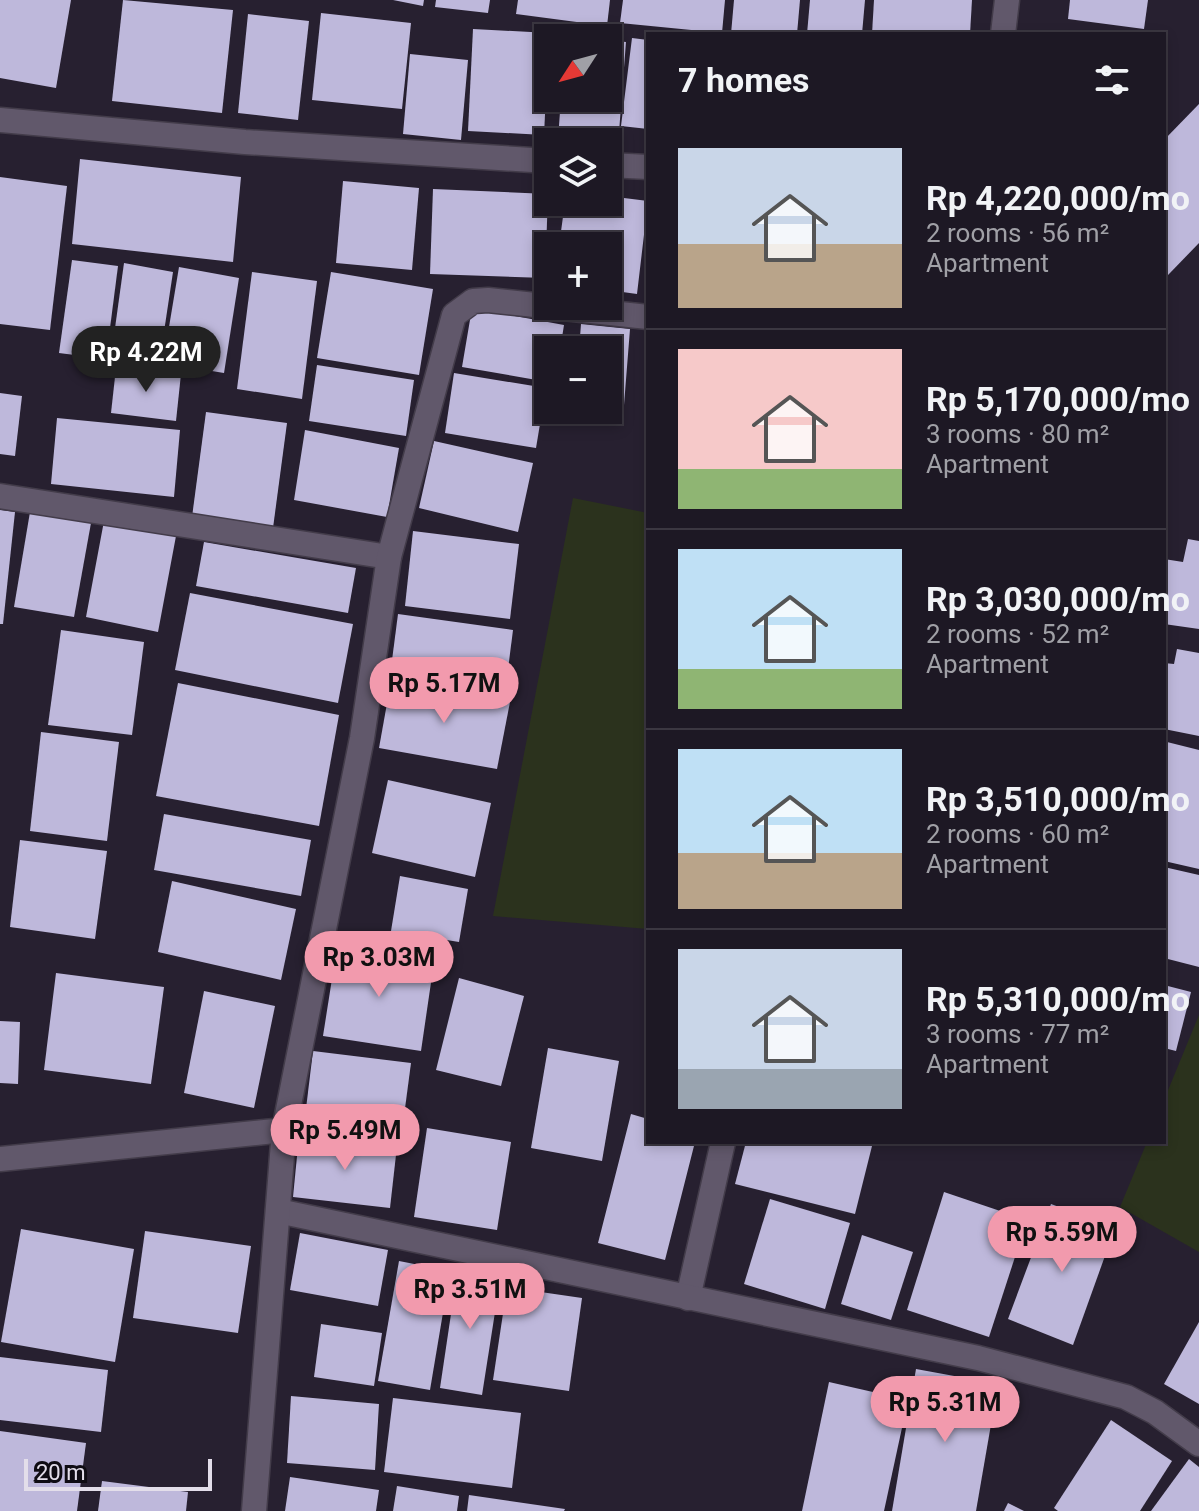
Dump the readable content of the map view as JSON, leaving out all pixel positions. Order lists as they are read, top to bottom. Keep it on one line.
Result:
{"scale_bar":"20 m","north":"bottom left","page":{"map_buttons":["+","−"],"heading":"7 homes","list":[{"name":"Rp 4,220,000/mo","note":"2 rooms · 56 m² · Apartment"},{"name":"Rp 5,170,000/mo","note":"3 rooms · 80 m² · Apartment"},{"name":"Rp 3,030,000/mo","note":"2 rooms · 52 m² · Apartment"},{"name":"Rp 3,510,000/mo","note":"2 rooms · 60 m² · Apartment"},{"name":"Rp 5,310,000/mo","note":"3 rooms · 77 m² · Apartment"}],"price":["Rp 4.22M","Rp 5.17M","Rp 3.03M","Rp 5.49M","Rp 5.59M","Rp 3.51M","Rp 5.31M"],"scale":"20 m"}}
